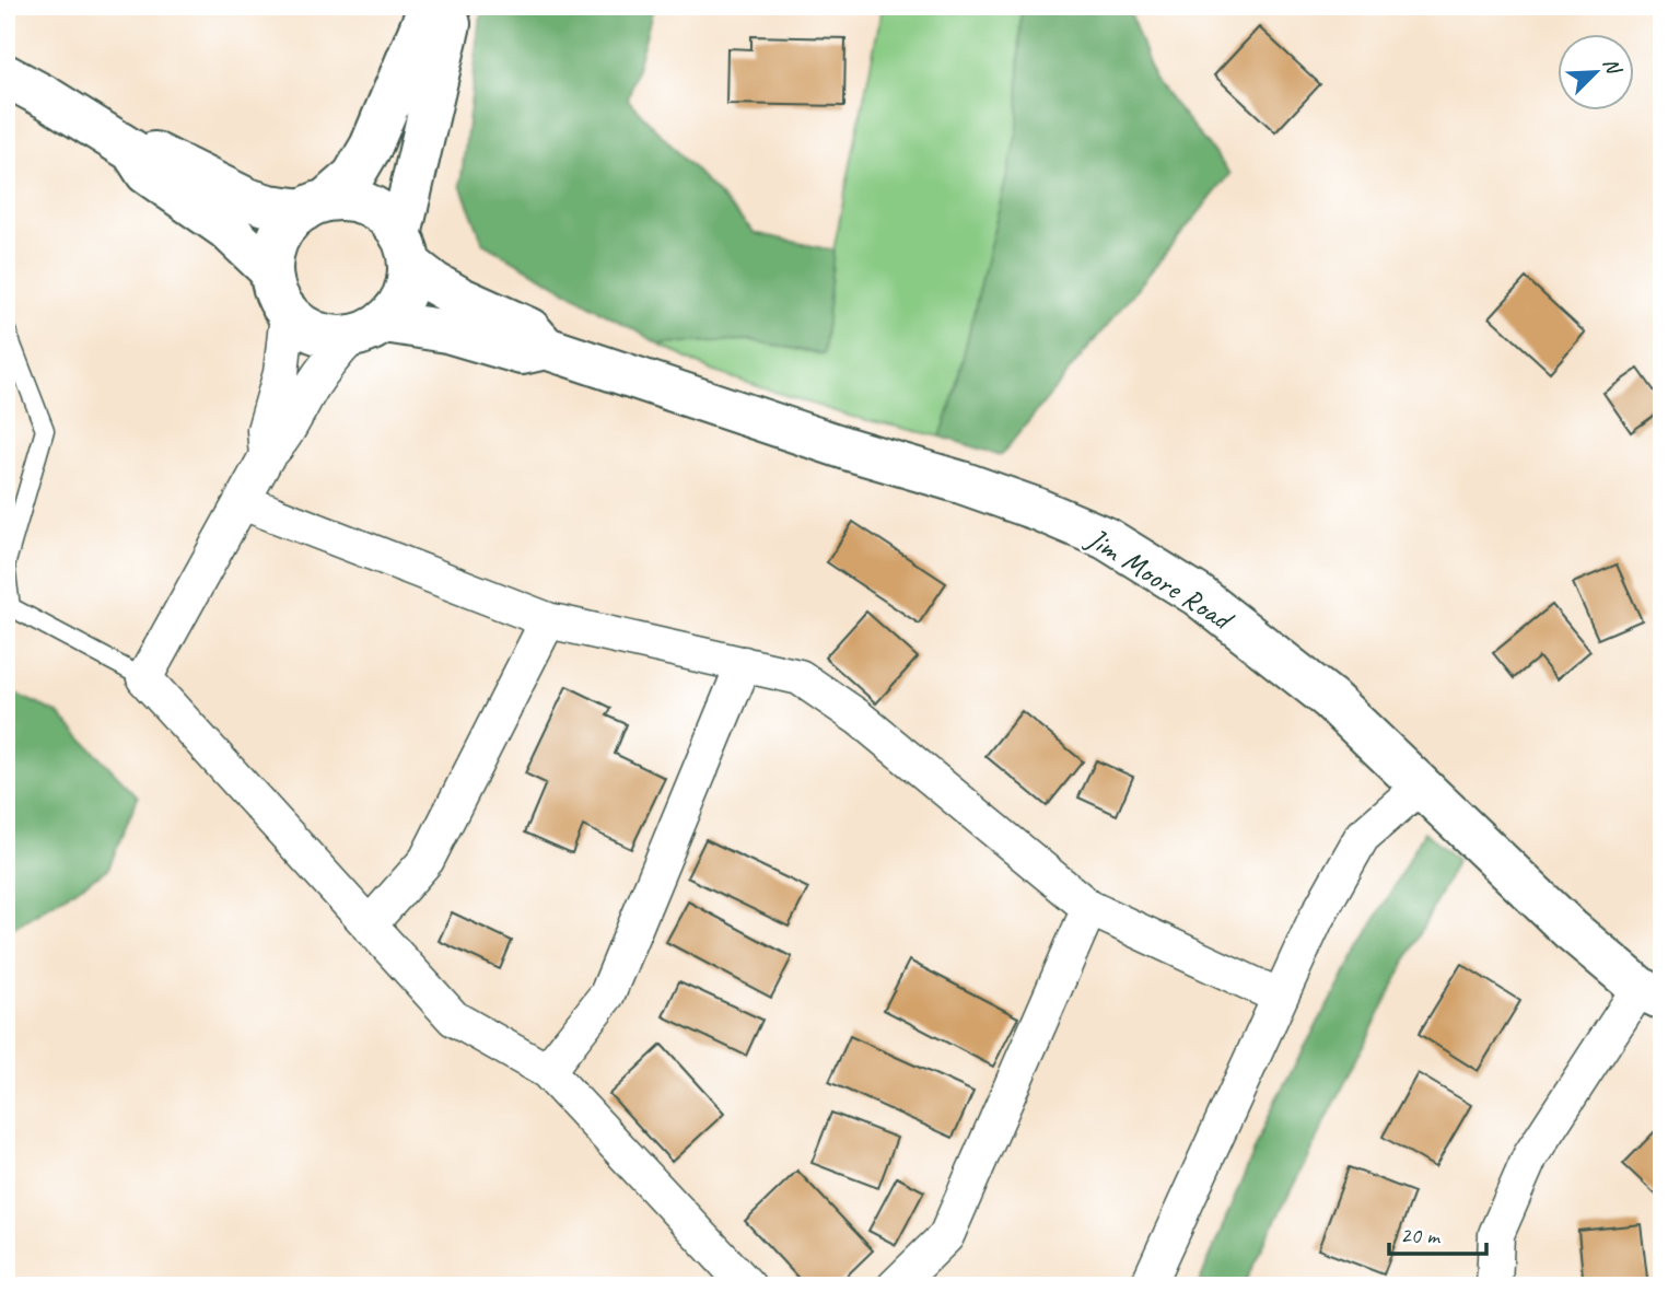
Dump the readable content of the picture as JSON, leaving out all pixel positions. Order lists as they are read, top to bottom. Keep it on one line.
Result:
{"streets":{"street":["Jim Moore Road"]},"scale_bar":"20 m","north":"top right"}
